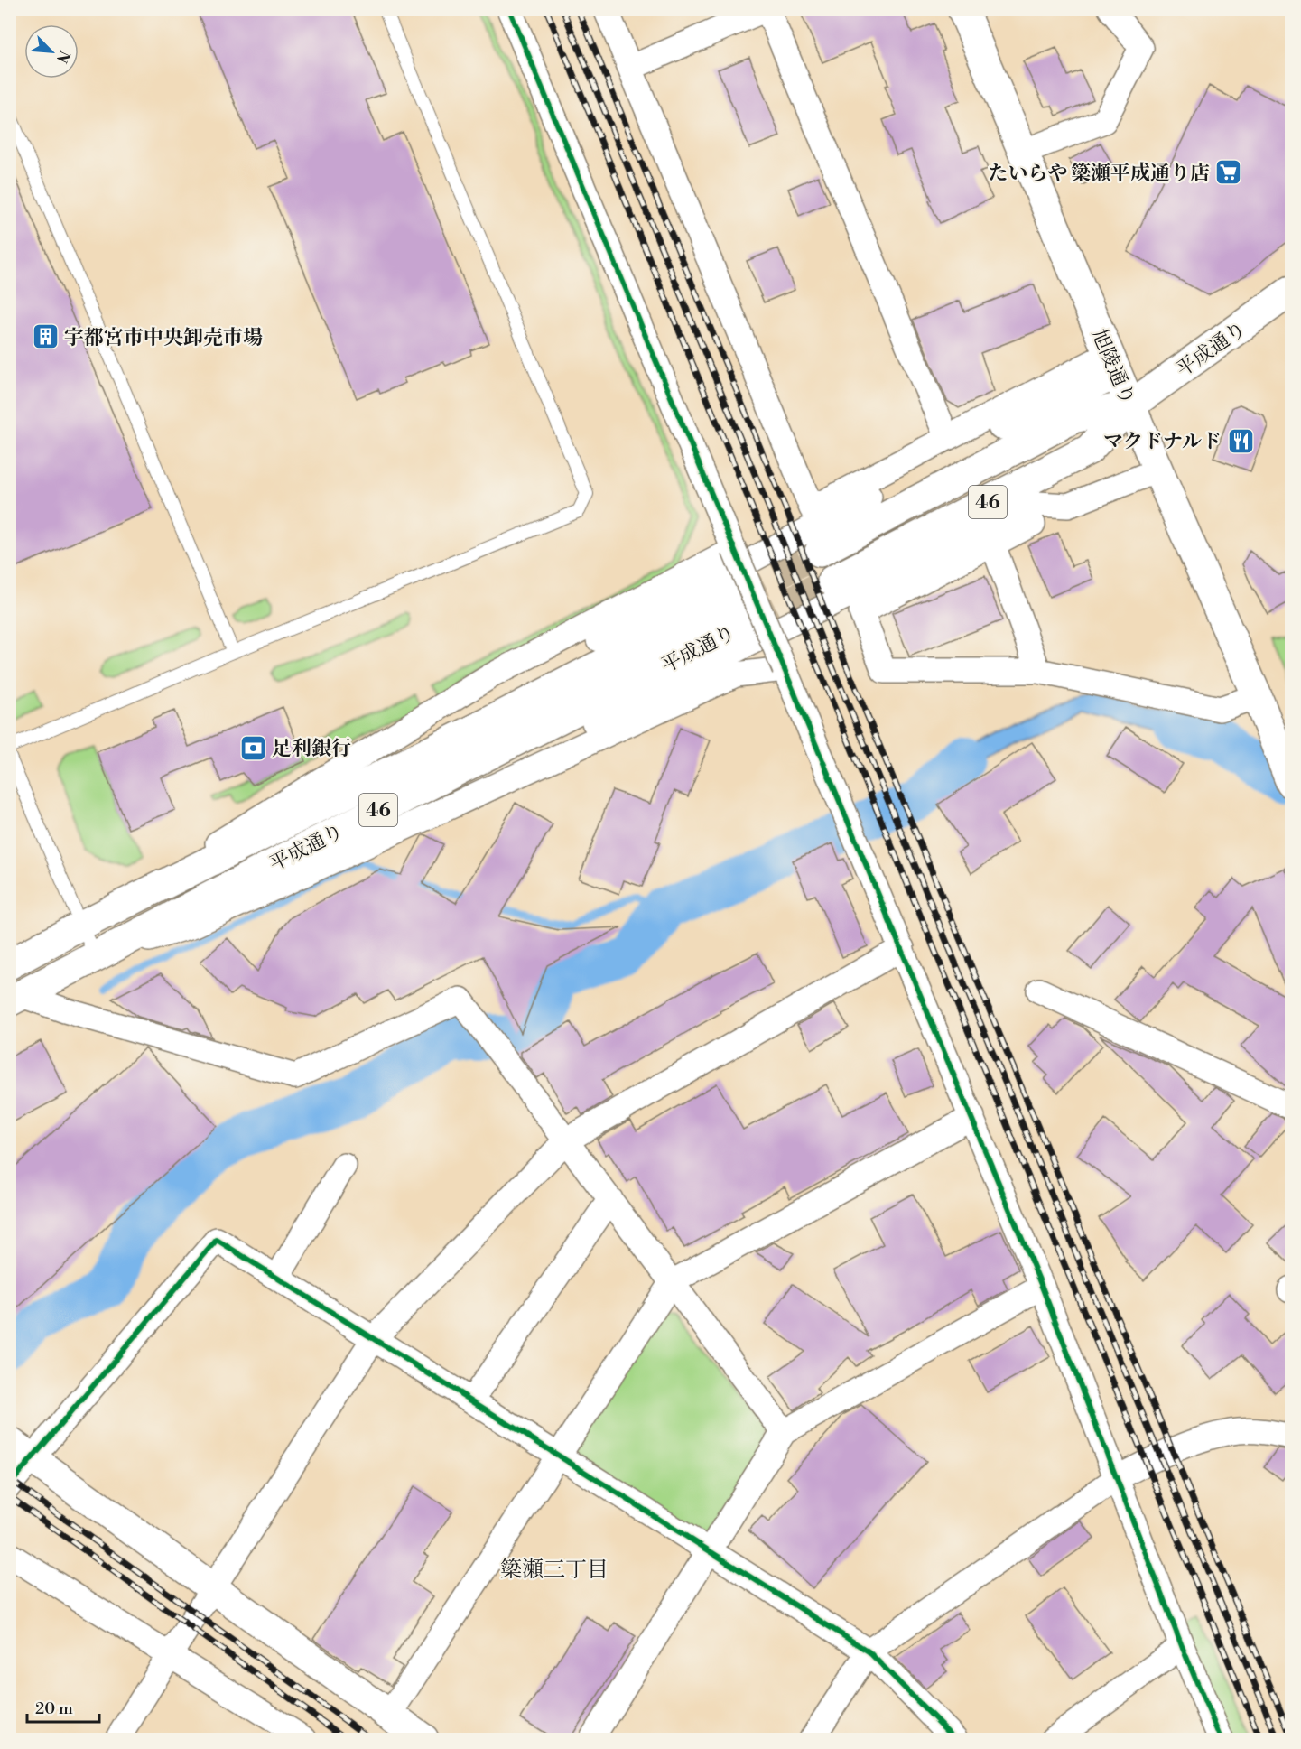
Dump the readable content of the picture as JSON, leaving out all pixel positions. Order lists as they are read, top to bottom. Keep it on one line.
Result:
{"streets":{"main road":["平成通り","旭陵通り","46"]},"crossings":[["平成通り","旭陵通り"]],"districts":["簗瀬三丁目"],"places":{"supermarket":["たいらや 簗瀬平成通り店"],"building":["宇都宮市中央卸売市場"],"restaurant":["マクドナルド"],"bank":["足利銀行"]},"scale_bar":"20 m","north":"bottom right"}
